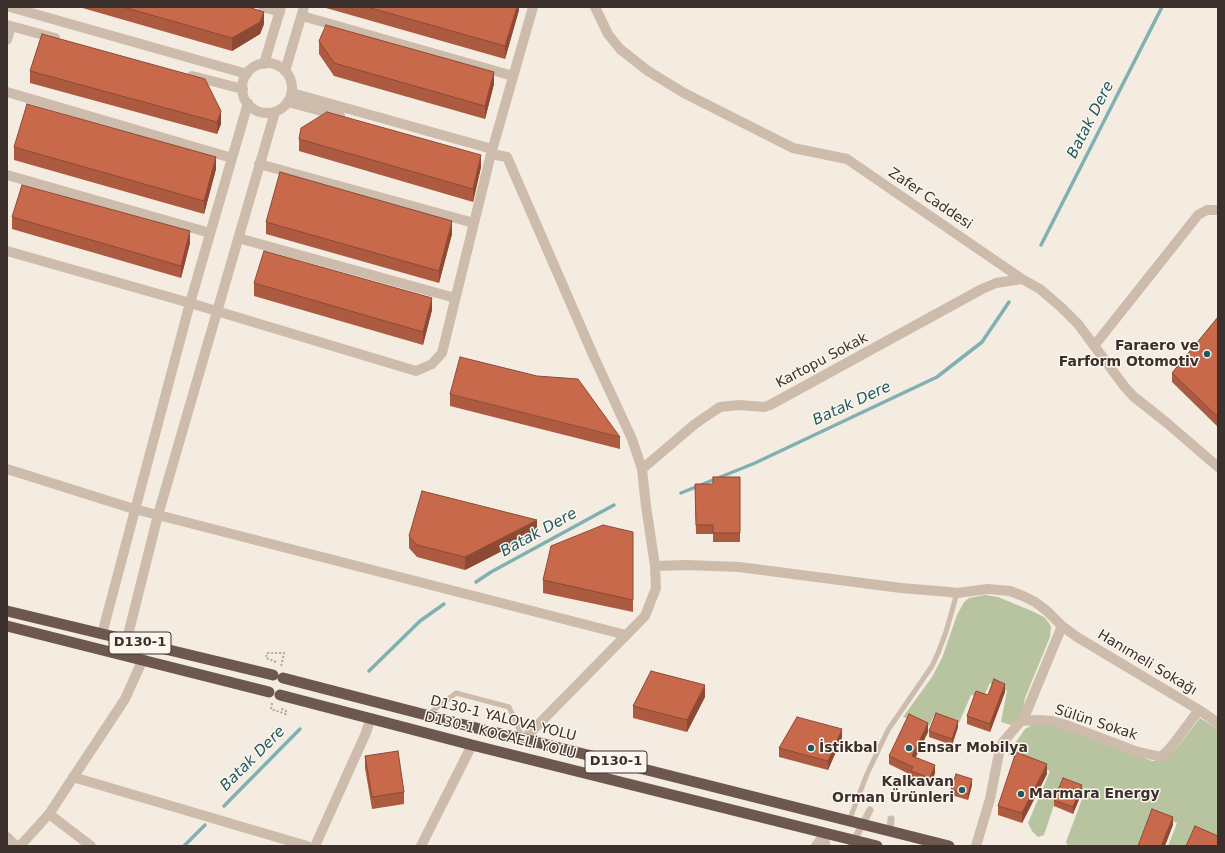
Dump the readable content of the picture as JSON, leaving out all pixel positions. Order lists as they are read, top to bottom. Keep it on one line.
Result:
{"streets":{"highway":["D130-1","D130-1 YALOVA YOLU","D130-1 KOCAELİ YOLU"],"street":["Zafer Caddesi","Kartopu Sokak","Hanımeli Sokağı","Sülün Sokak"]},"crossings":[["Zafer Caddesi","Kartopu Sokak"],["Hanımeli Sokağı","Sülün Sokak"]],"water":["Batak Dere"],"places":["Faraero ve Farform Otomotiv","İstikbal","Ensar Mobilya","Kalkavan Orman Ürünleri","Marmara Energy"]}
